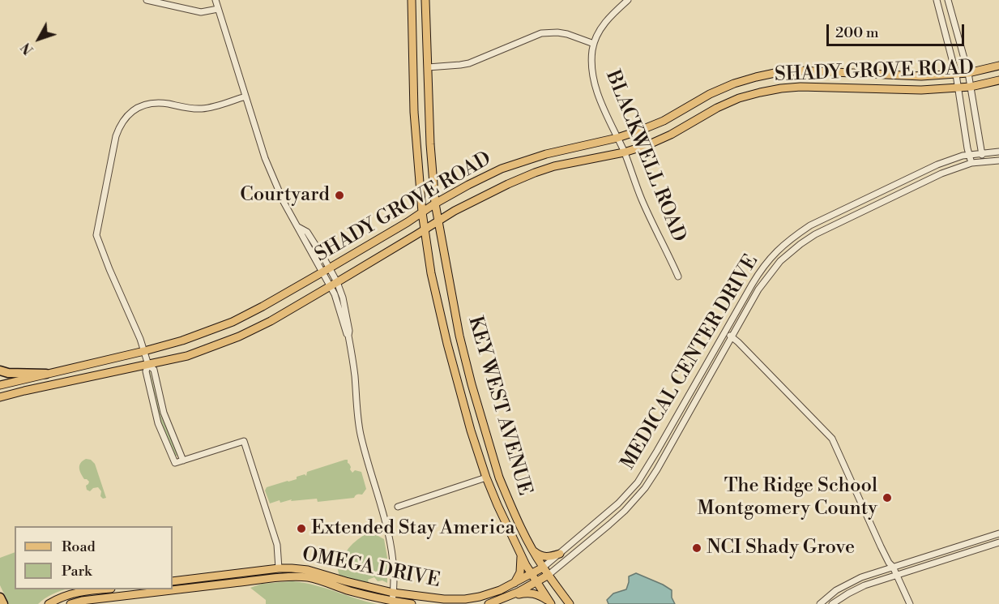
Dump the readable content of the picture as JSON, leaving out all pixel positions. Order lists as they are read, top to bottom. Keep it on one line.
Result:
{"streets":{"main road":["SHADY GROVE ROAD","MEDICAL CENTER DRIVE","KEY WEST AVENUE","OMEGA DRIVE"],"street":["BLACKWELL ROAD"]},"crossings":[["SHADY GROVE ROAD","BLACKWELL ROAD"],["SHADY GROVE ROAD","KEY WEST AVENUE"],["MEDICAL CENTER DRIVE","KEY WEST AVENUE"],["MEDICAL CENTER DRIVE","OMEGA DRIVE"],["KEY WEST AVENUE","OMEGA DRIVE"]],"places":["Courtyard","The Ridge School Montgomery County","Extended Stay America","NCI Shady Grove"],"legend":["Road","Park"],"scale_bar":"200 m","north":"bottom left"}
